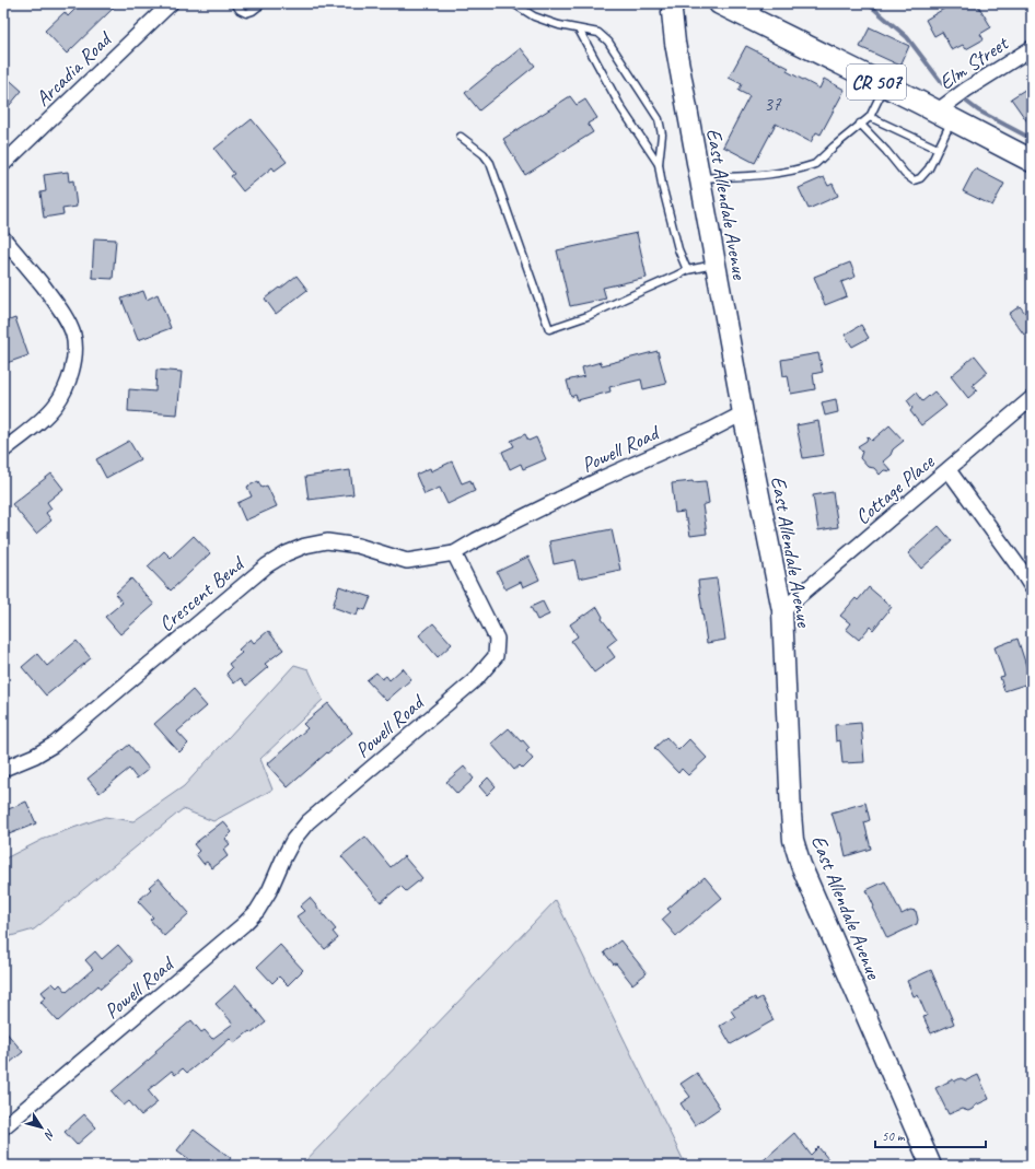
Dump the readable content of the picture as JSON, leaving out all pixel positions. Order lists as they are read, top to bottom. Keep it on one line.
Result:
{"streets":{"main road":["CR 507","East Allendale Avenue"],"street":["Elm Street","Arcadia Road","Powell Road","Cottage Place","Crescent Bend"]},"crossings":[["Elm Street","CR 507"],["East Allendale Avenue","Powell Road"],["East Allendale Avenue","Cottage Place"],["Powell Road","Crescent Bend"]],"house_numbers":["37"],"scale_bar":"50 m","north":"bottom right"}
